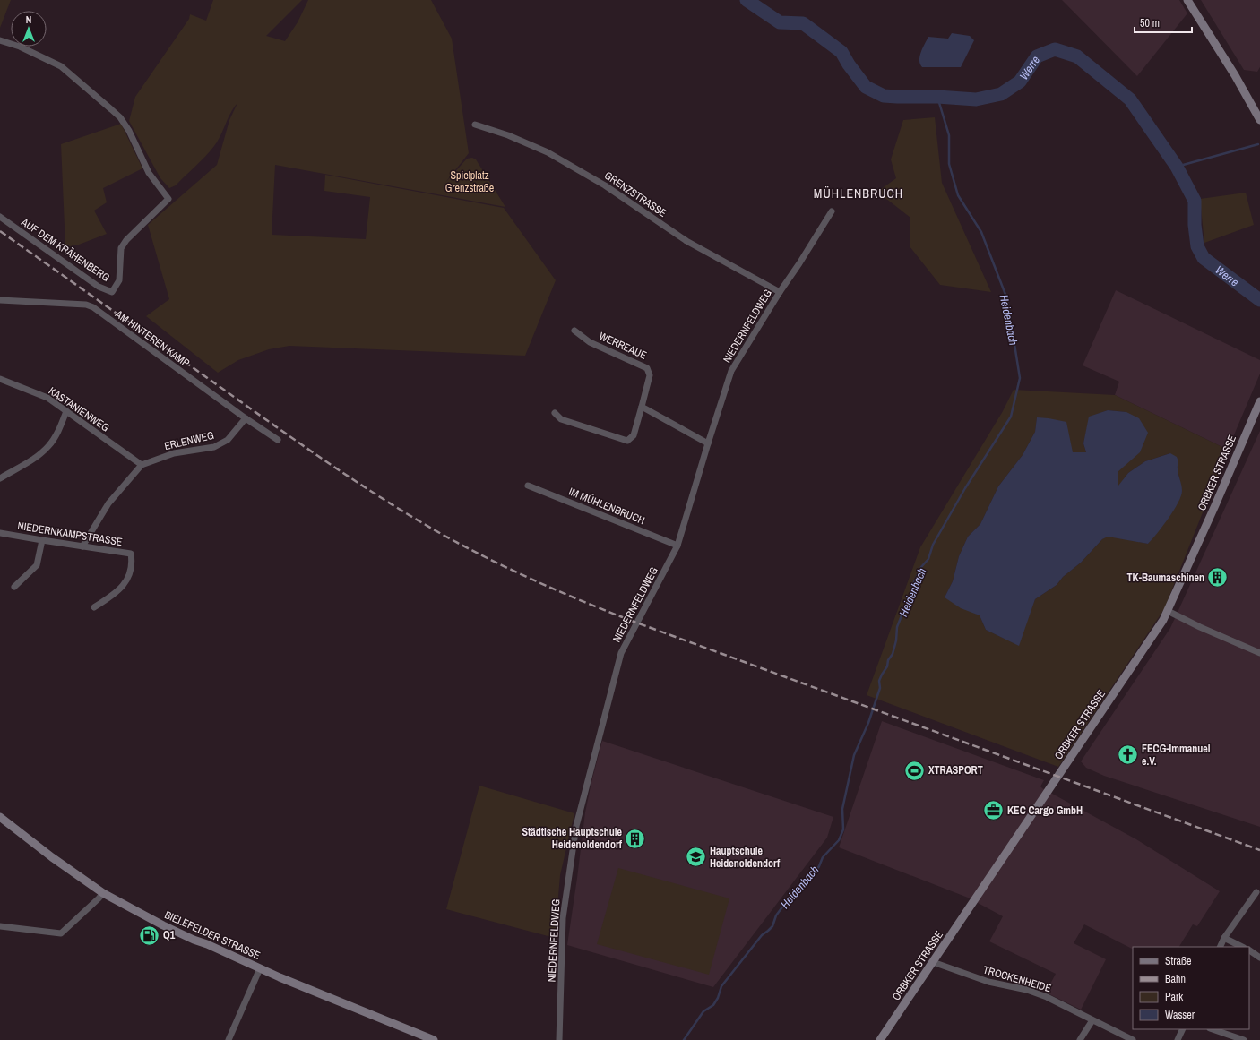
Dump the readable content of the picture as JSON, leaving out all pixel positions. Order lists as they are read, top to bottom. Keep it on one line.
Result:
{"streets":{"street":["GRENZSTRASSE","AUF DEM KRÄHENBERG","NIEDERNFELDWEG","AM HINTEREN KAMP","WERREAUE","KASTANIENWEG","ERLENWEG","ORBKER STRASSE","IM MÜHLENBRUCH","NIEDERNKAMPSTRASSE","BIELEFELDER STRASSE","TROCKENHEIDE"]},"crossings":[["GRENZSTRASSE","NIEDERNFELDWEG"],["NIEDERNFELDWEG","IM MÜHLENBRUCH"],["AM HINTEREN KAMP","ERLENWEG"],["KASTANIENWEG","ERLENWEG"],["ERLENWEG","NIEDERNKAMPSTRASSE"],["ORBKER STRASSE","TROCKENHEIDE"]],"districts":["MÜHLENBRUCH"],"water":["Werre","Heidenbach"],"parks":["Spielplatz Grenzstraße"],"places":{"building":["TK-Baumaschinen","Städtische Hauptschule Heidenoldendorf"],"church":["FECG-Immanuel e.V."],"sports":["XTRASPORT"],"office":["KEC Cargo GmbH"],"school or university":["Hauptschule Heidenoldendorf"],"fuel station":["Q1"]},"legend":["Straße","Bahn","Park","Wasser"],"scale_bar":"50 m","north":"top"}
